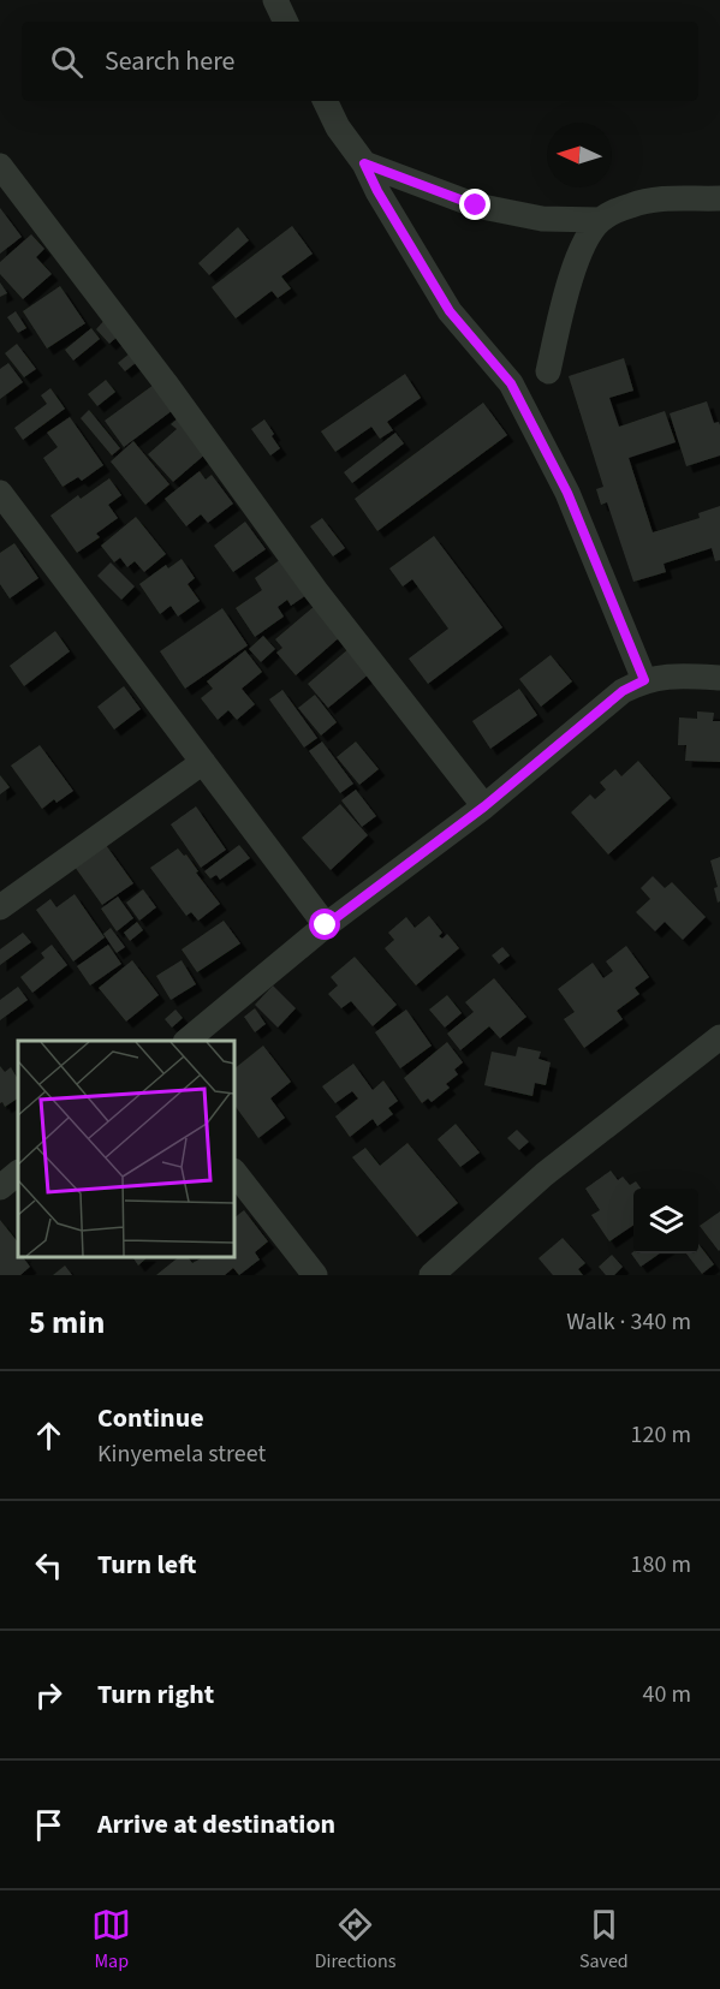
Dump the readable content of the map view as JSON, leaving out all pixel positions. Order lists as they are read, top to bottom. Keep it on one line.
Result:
{"north":"left","page":{"search":"Search here","heading":["5 min","Walk · 340 m"],"list":[["Continue","Kinyemela street","120 m"],["Turn left","180 m"],["Turn right","40 m"],"Arrive at destination"],"nav":["Map","Directions","Saved"]}}
